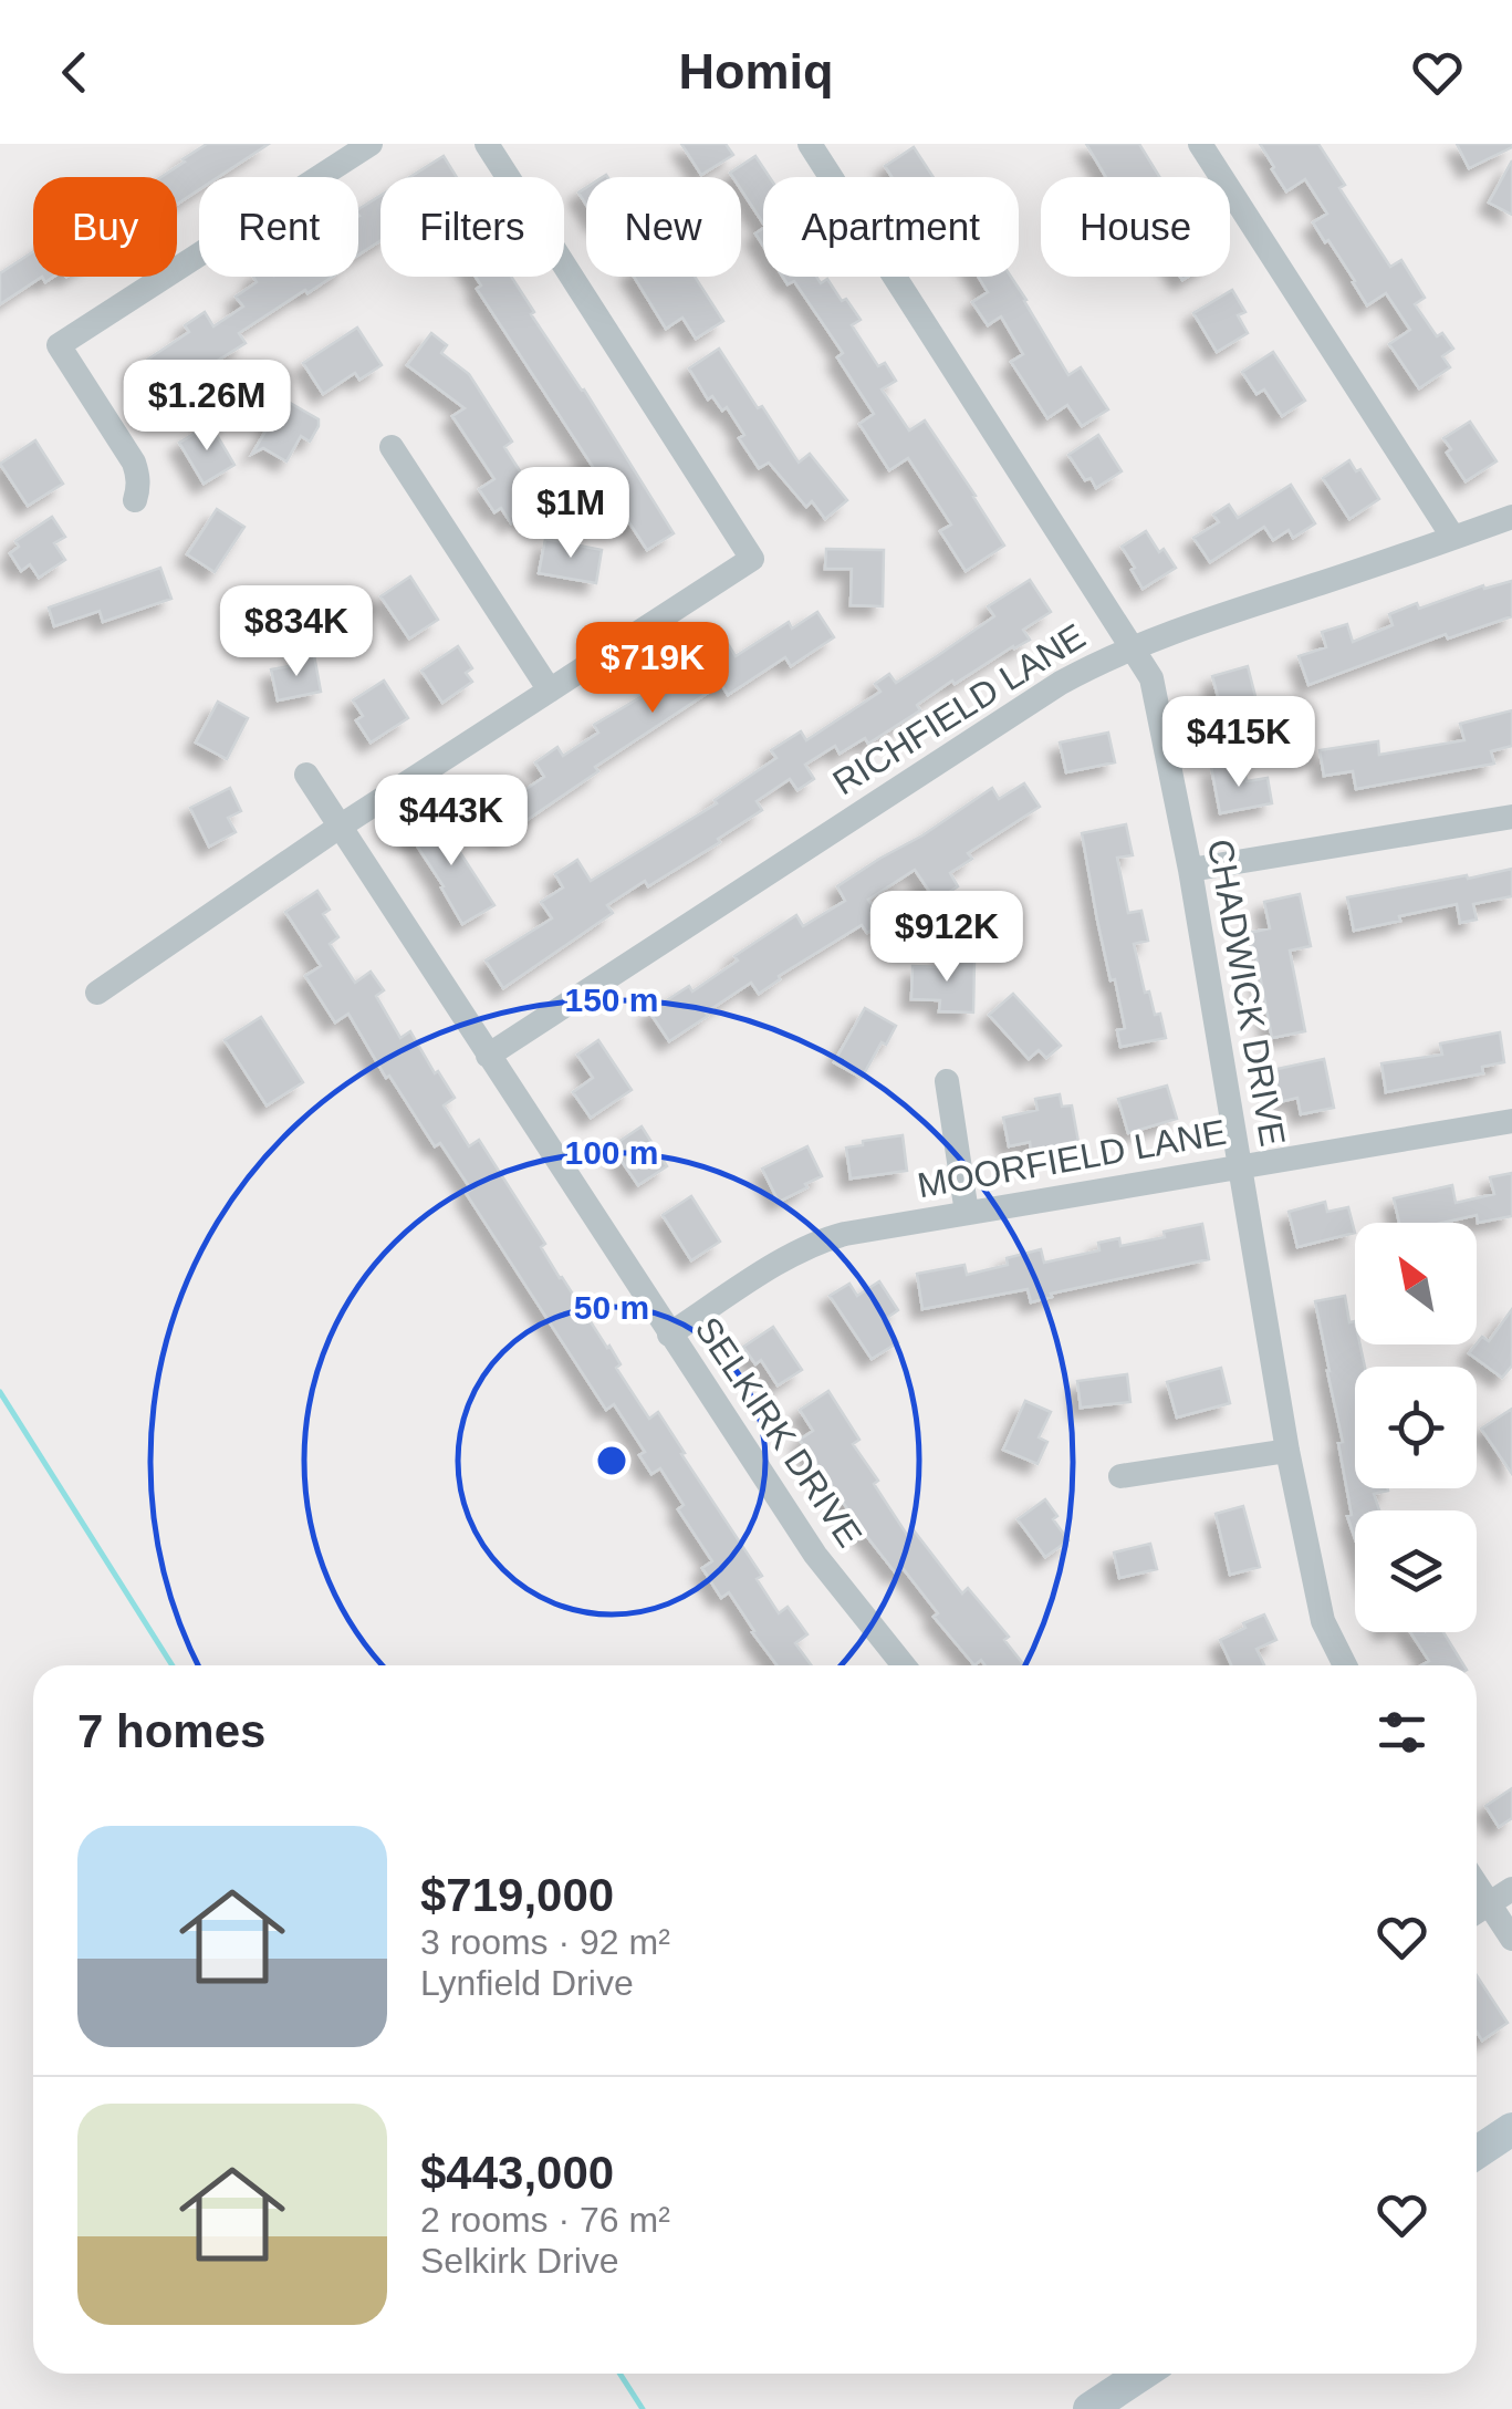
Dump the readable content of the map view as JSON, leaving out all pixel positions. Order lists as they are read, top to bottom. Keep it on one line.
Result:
{"streets":{"street":["RICHFIELD LANE","CHADWICK DRIVE","MOORFIELD LANE","SELKIRK DRIVE"]},"crossings":[["RICHFIELD LANE","CHADWICK DRIVE"],["RICHFIELD LANE","SELKIRK DRIVE"],["CHADWICK DRIVE","MOORFIELD LANE"],["MOORFIELD LANE","SELKIRK DRIVE"]],"north":"top left","page":{"header":"Homiq","chip":["Buy","Rent","Filters","New","Apartment","House"],"price":["$1.26M","$1M","$834K","$719K","$415K","$443K","$912K"],"heading":"7 homes","list":[{"name":"$719,000","note":"3 rooms · 92 m² · Lynfield Drive"},{"name":"$443,000","note":"2 rooms · 76 m² · Selkirk Drive"}]},"rings":["150 m","100 m","50 m"]}
